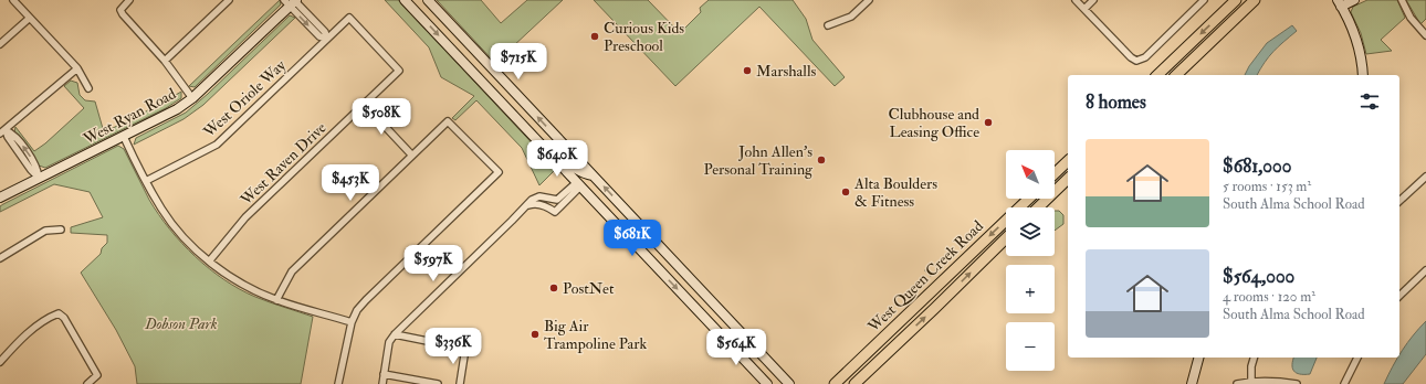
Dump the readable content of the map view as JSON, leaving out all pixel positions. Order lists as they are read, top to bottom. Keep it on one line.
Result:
{"streets":{"main road":["West Ryan Road","West Queen Creek Road"],"street":["West Oriole Way","West Raven Drive"]},"crossings":[["West Oriole Way","West Raven Drive"]],"parks":["Dobson Park"],"places":["Curious Kids Preschool","Marshalls","Clubhouse and Leasing Office","John Allen's Personal Training","Alta Boulders & Fitness","PostNet","Big Air Trampoline Park"],"north":"top left","page":{"price":["$715K","$508K","$640K","$453K","$681K","$597K","$336K","$564K"],"heading":"8 homes","list":[{"name":"$681,000","note":"5 rooms · 153 m² · South Alma School Road"},{"name":"$564,000","note":"4 rooms · 120 m² · South Alma School Road"}],"map_buttons":["+","−"]}}
